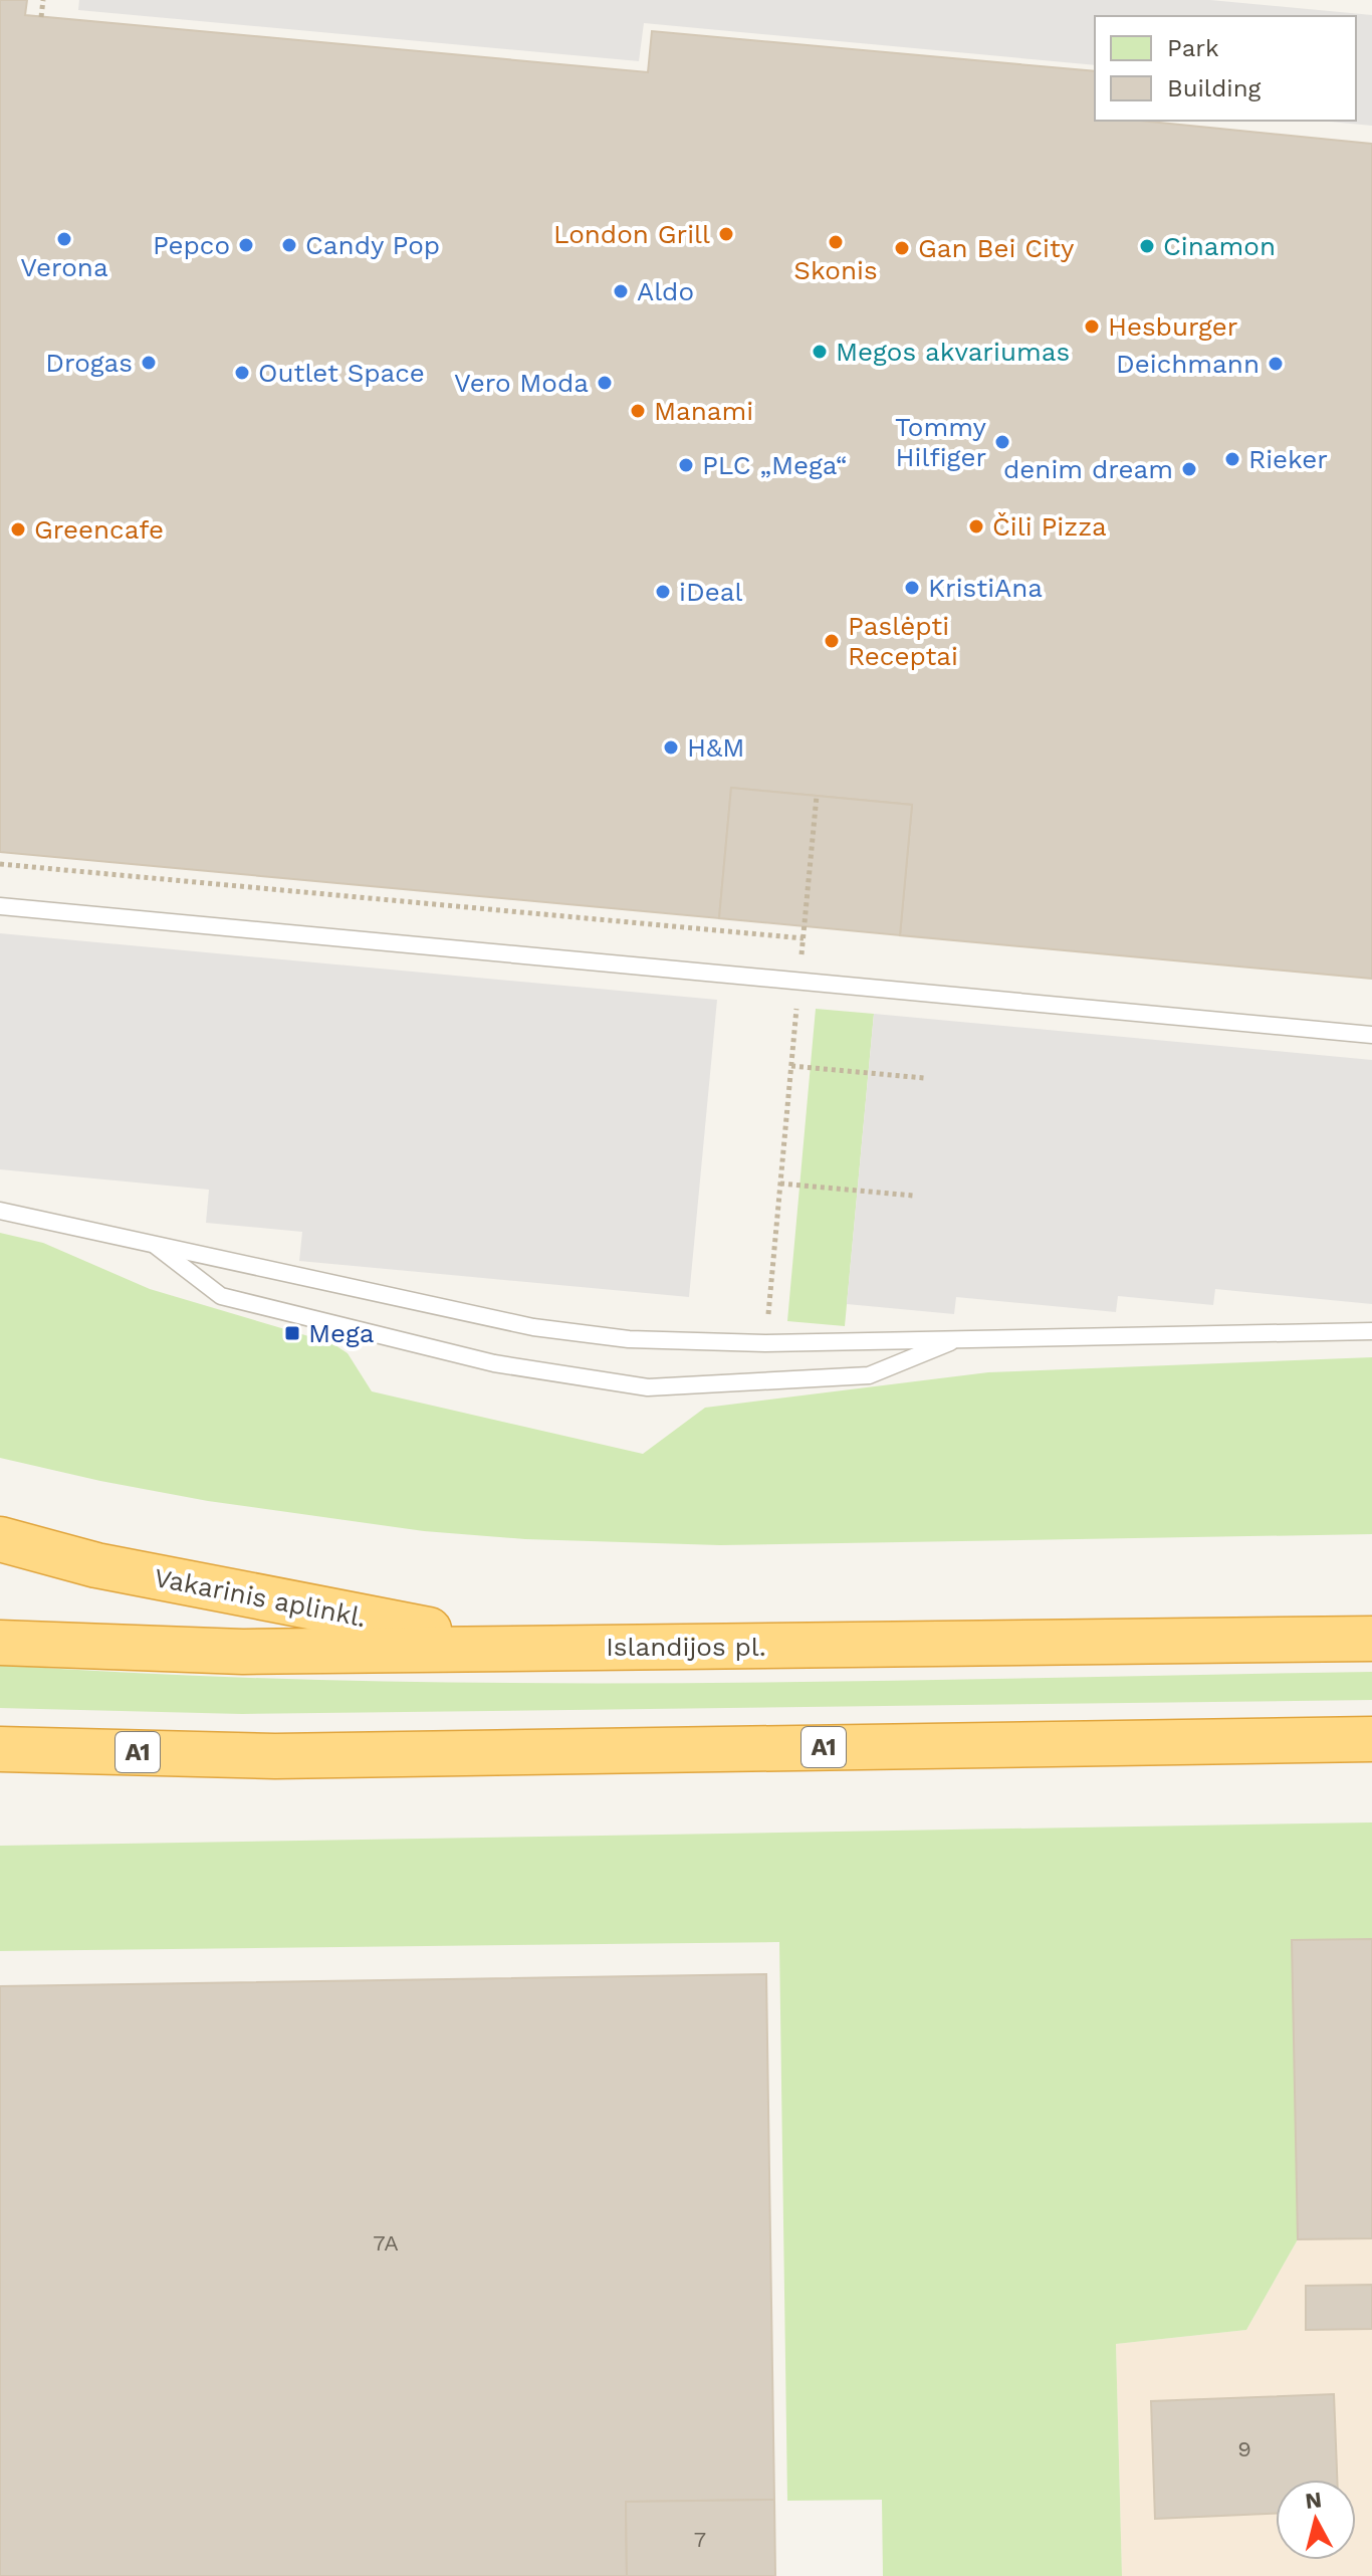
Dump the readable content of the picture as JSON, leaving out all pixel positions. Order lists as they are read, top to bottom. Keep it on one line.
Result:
{"streets":{"highway":["Vakarinis aplinkl.","Islandijos pl.","A1"]},"crossings":[["Vakarinis aplinkl.","Islandijos pl."]],"places":{"other":["London Grill","Verona","Skonis","Pepco","Candy Pop","Cinamon","Gan Bei City","Aldo","Hesburger","Megos akvariumas","Drogas","Deichmann","Outlet Space","Vero Moda","Manami","Tommy Hilfiger","Rieker","PLC „Mega“","denim dream","Čili Pizza","Greencafe","KristiAna","iDeal","Paslėpti Receptai","H&M"],"transit":["Mega"]},"house_numbers":["7A","9","7"],"legend":["Park","Building"],"north":"top"}
